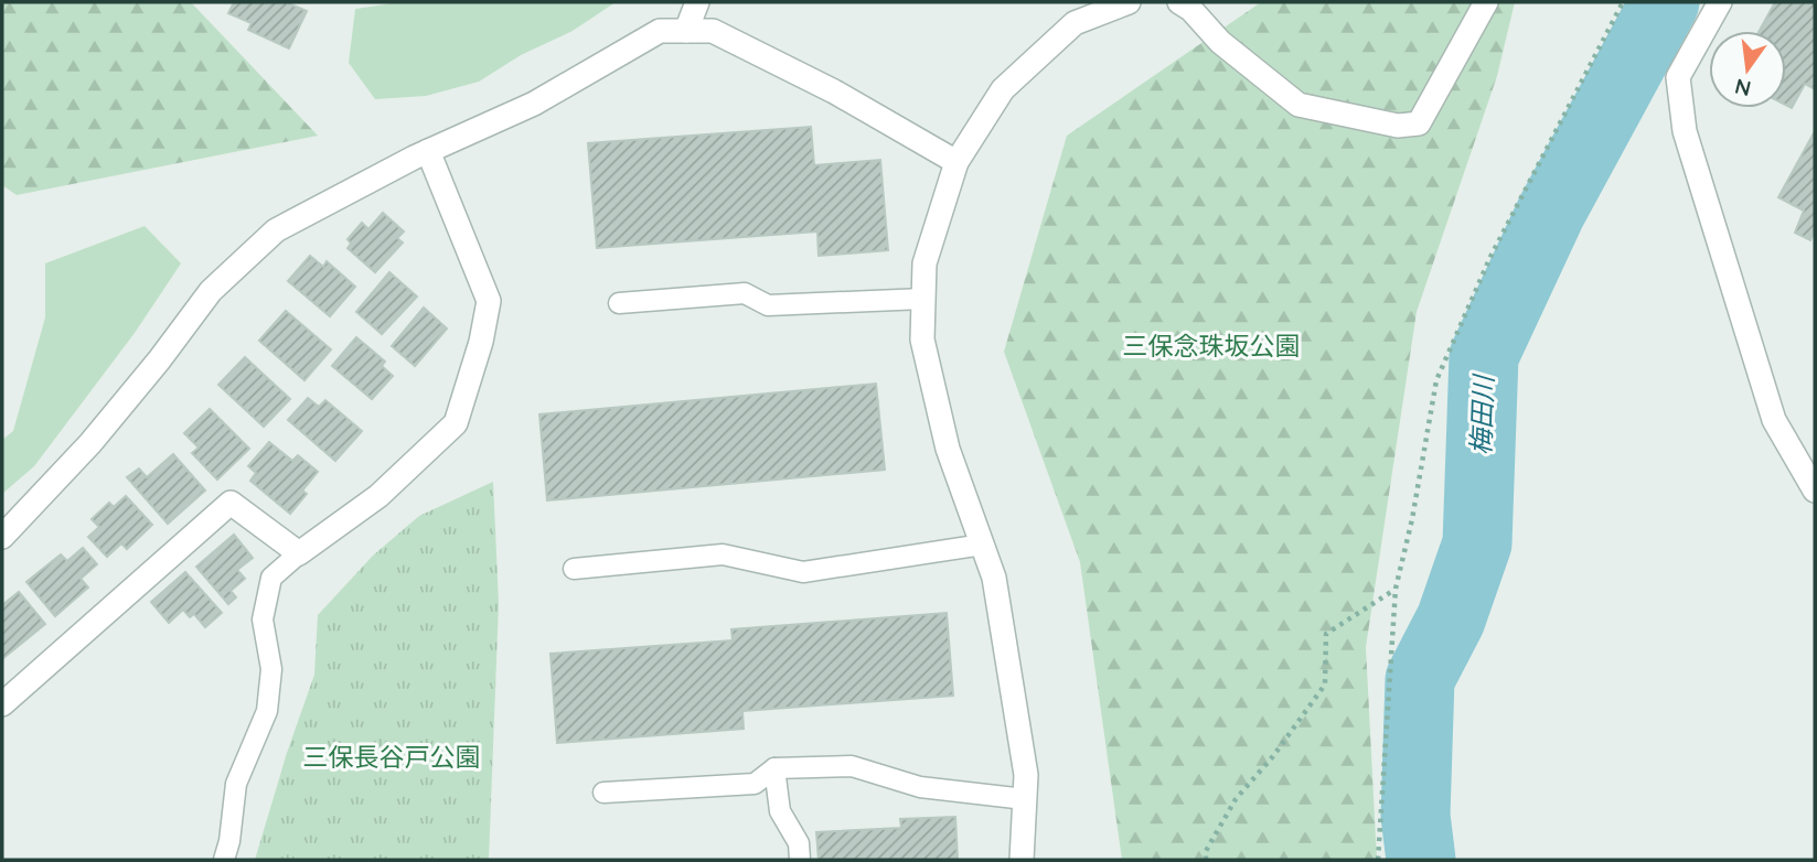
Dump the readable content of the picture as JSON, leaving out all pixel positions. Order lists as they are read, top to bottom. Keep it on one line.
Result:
{"water":["梅田川"],"parks":["三保念珠坂公園","三保長谷戸公園"],"north":"bottom"}
